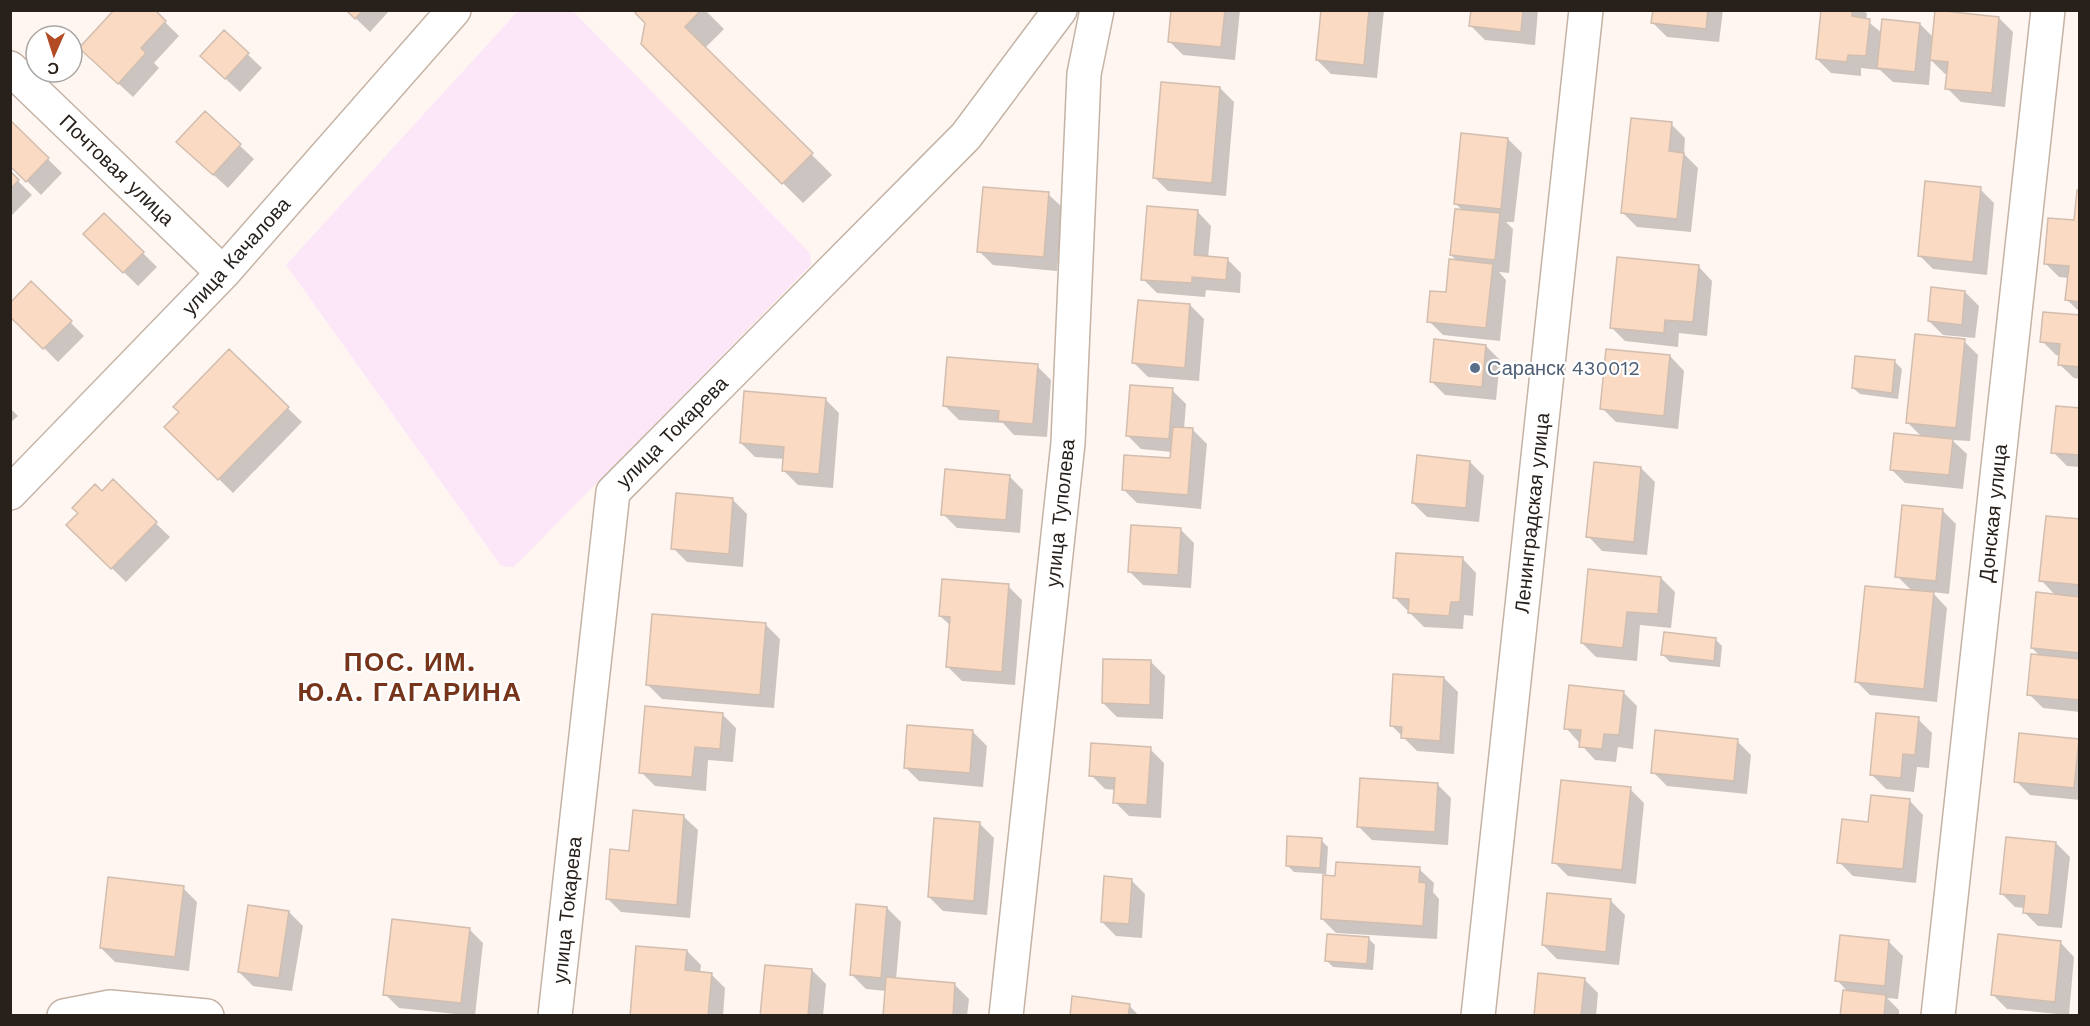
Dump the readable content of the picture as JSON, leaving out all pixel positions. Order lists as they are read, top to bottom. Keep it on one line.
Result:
{"streets":{"street":["Почтовая улица","улица Качалова","улица Токарева","улица Туполева","Ленинградская улица","Донская улица"]},"crossings":[["Почтовая улица","улица Качалова"]],"districts":["ПОС. ИМ. Ю.А. ГАГАРИНА"],"places":["Саранск 430012"],"north":"bottom"}
